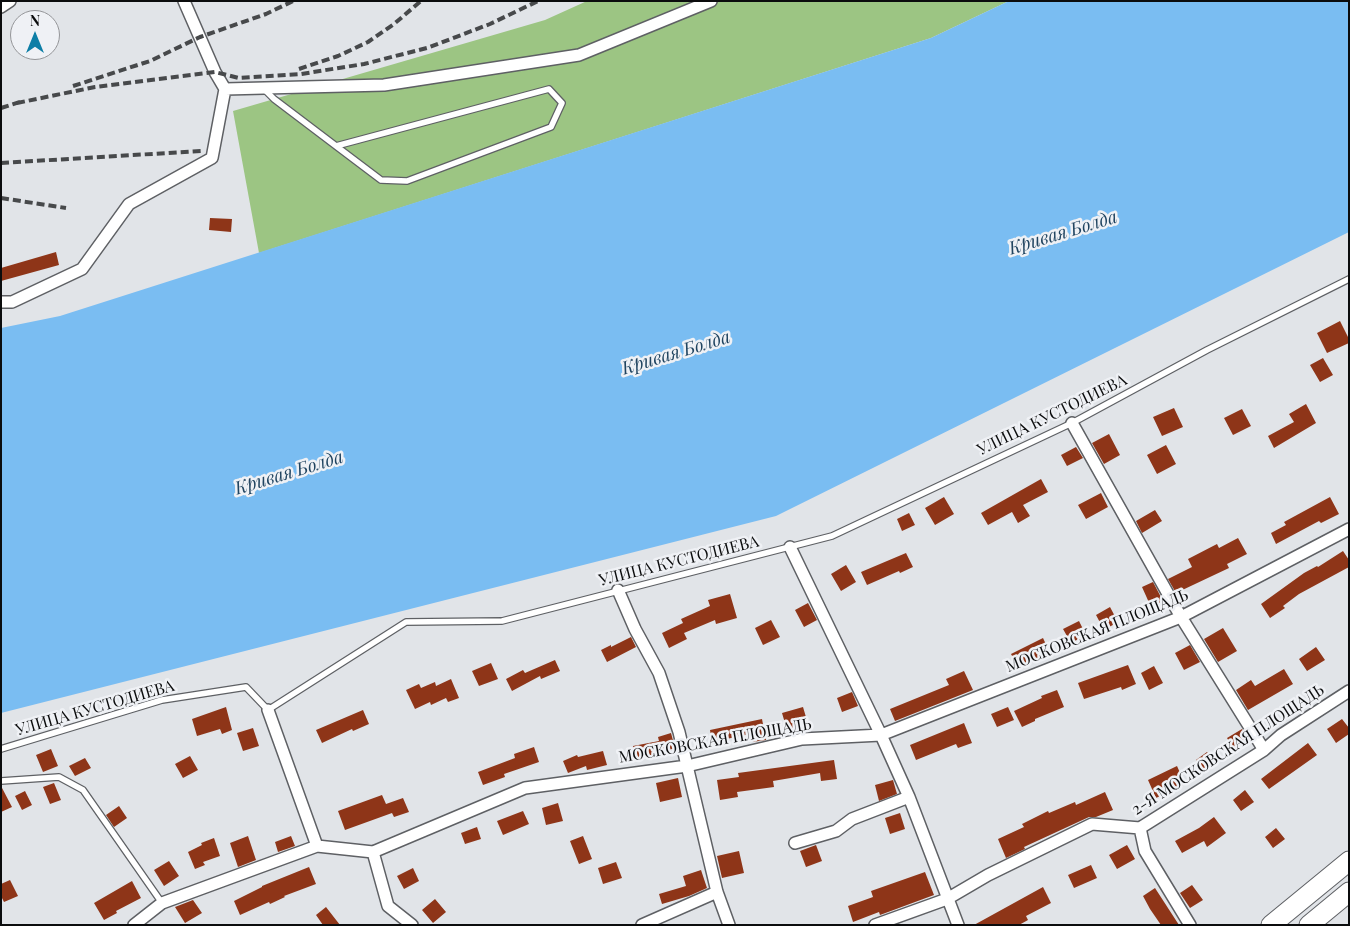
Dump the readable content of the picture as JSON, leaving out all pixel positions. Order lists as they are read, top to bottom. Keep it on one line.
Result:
{"streets":{"street":["МОСКОВСКАЯ ПЛОЩАДЬ","2-Я МОСКОВСКАЯ ПЛОЩАДЬ"],"lane":["УЛИЦА КУСТОДИЕВА"]},"water":["Кривая Болда"],"north":"top"}
